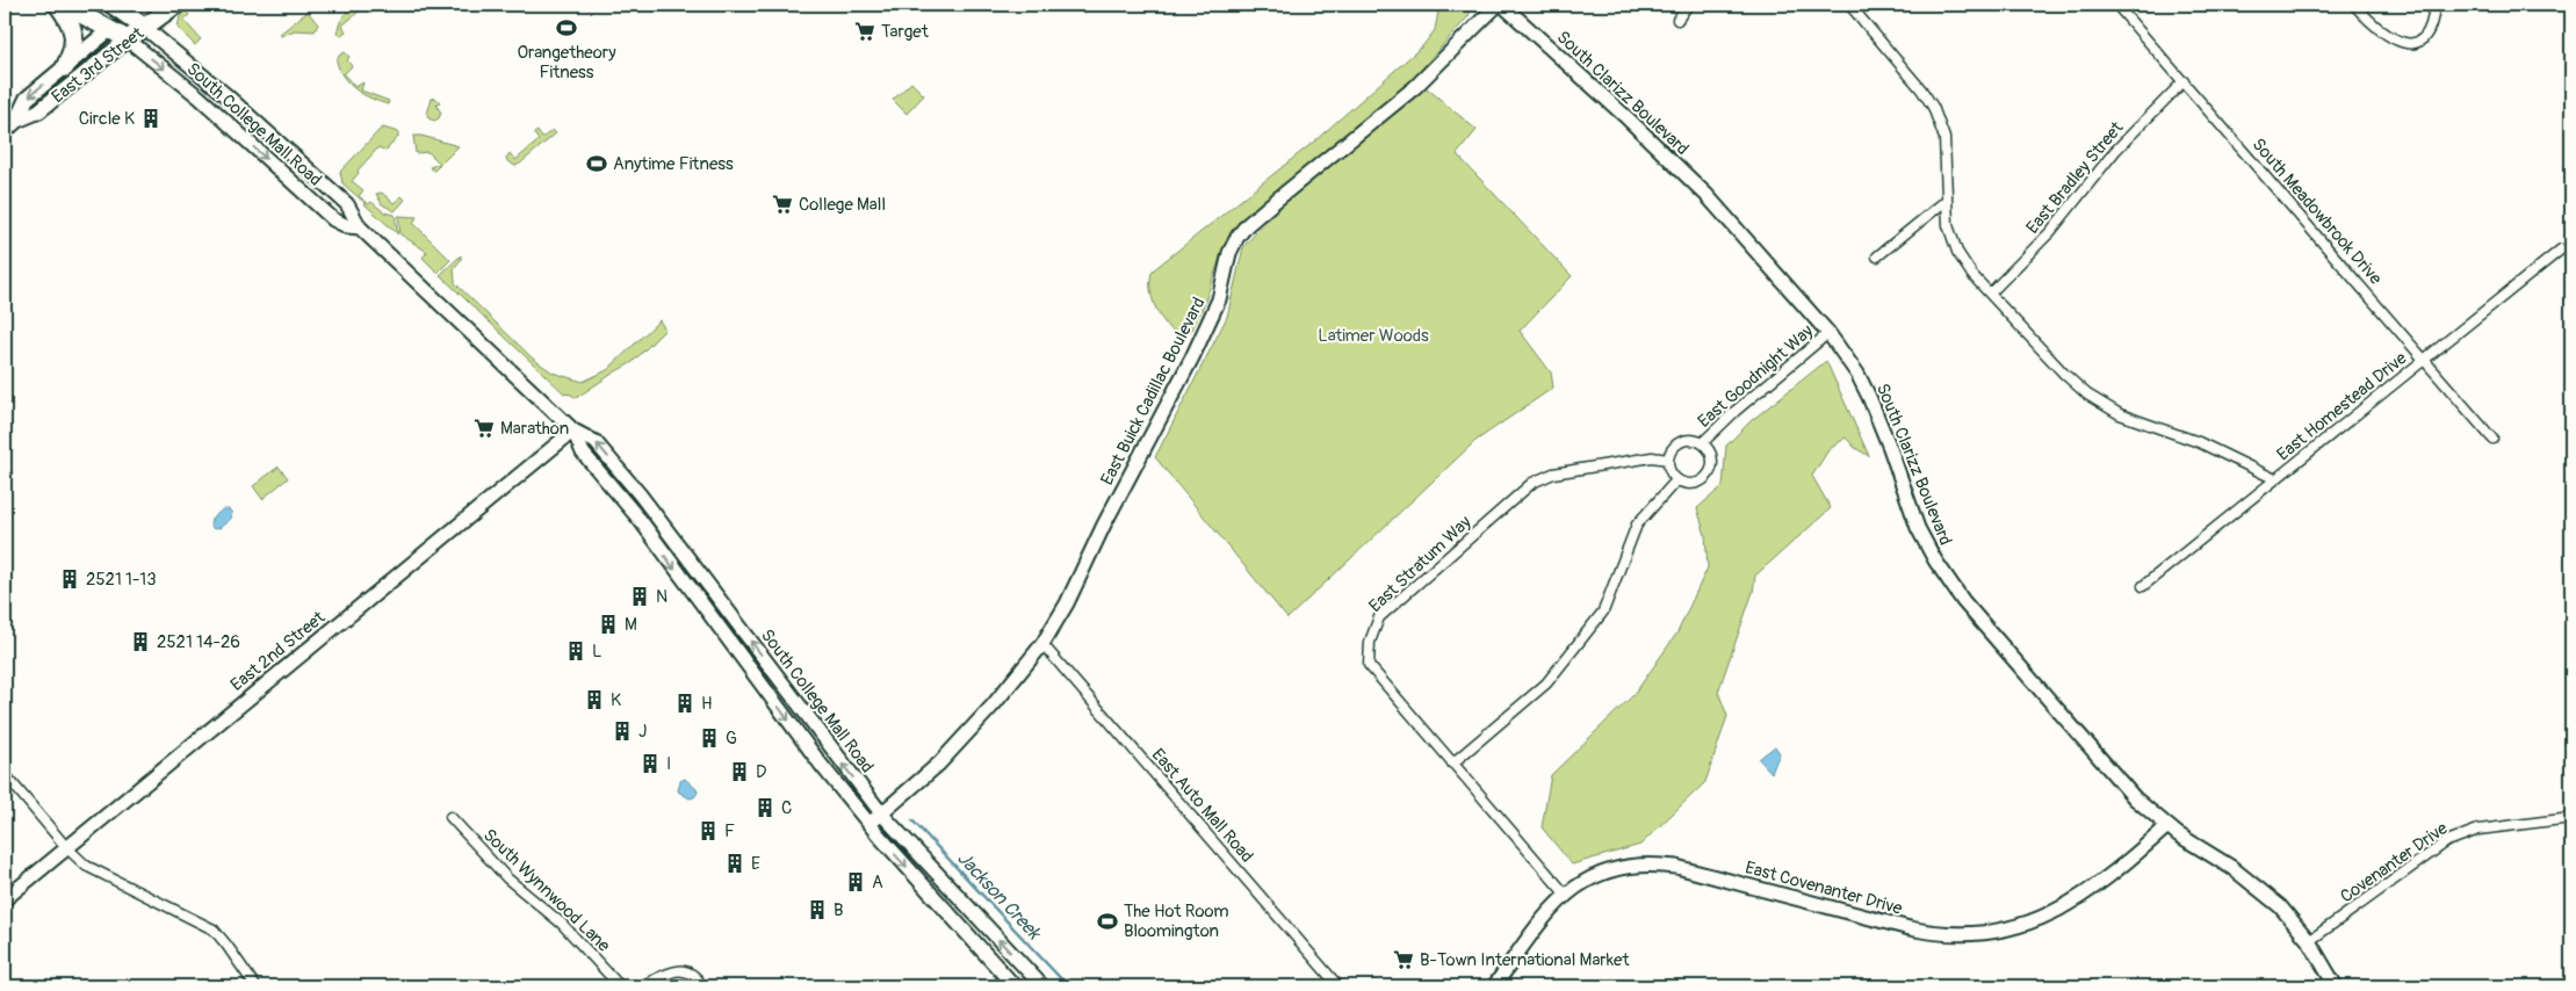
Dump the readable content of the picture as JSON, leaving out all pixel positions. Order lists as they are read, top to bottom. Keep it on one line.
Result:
{"streets":{"highway":["East 3rd Street"],"street":["South Clarizz Boulevard","South College Mall Road","East Bradley Street","South Meadowbrook Drive","East Goodnight Way","East Buick Cadillac Boulevard","East Homestead Drive","East Stratum Way","East 2nd Street","East Auto Mall Road","Covenanter Drive","East Covenanter Drive","South Wynnwood Lane"]},"crossings":[["East 3rd Street","South College Mall Road"],["South Clarizz Boulevard","East Goodnight Way"],["South Clarizz Boulevard","East Buick Cadillac Boulevard"],["South Clarizz Boulevard","Covenanter Drive"],["South Clarizz Boulevard","East Covenanter Drive"],["South College Mall Road","East Buick Cadillac Boulevard"],["South College Mall Road","East 2nd Street"],["East Bradley Street","South Meadowbrook Drive"],["South Meadowbrook Drive","East Homestead Drive"],["East Goodnight Way","East Stratum Way"],["East Buick Cadillac Boulevard","East Auto Mall Road"],["East Stratum Way","East Covenanter Drive"]],"water":["Jackson Creek"],"parks":["Latimer Woods"],"places":{"sports":["Orangetheory Fitness","Anytime Fitness","The Hot Room Bloomington"],"supermarket":["Target","College Mall","Marathon","B-Town International Market"],"building":["Circle K","2521 1-13","N","M","2521 14-26","L","K","H","J","G","I","D","C","F","E","A","B"]}}
